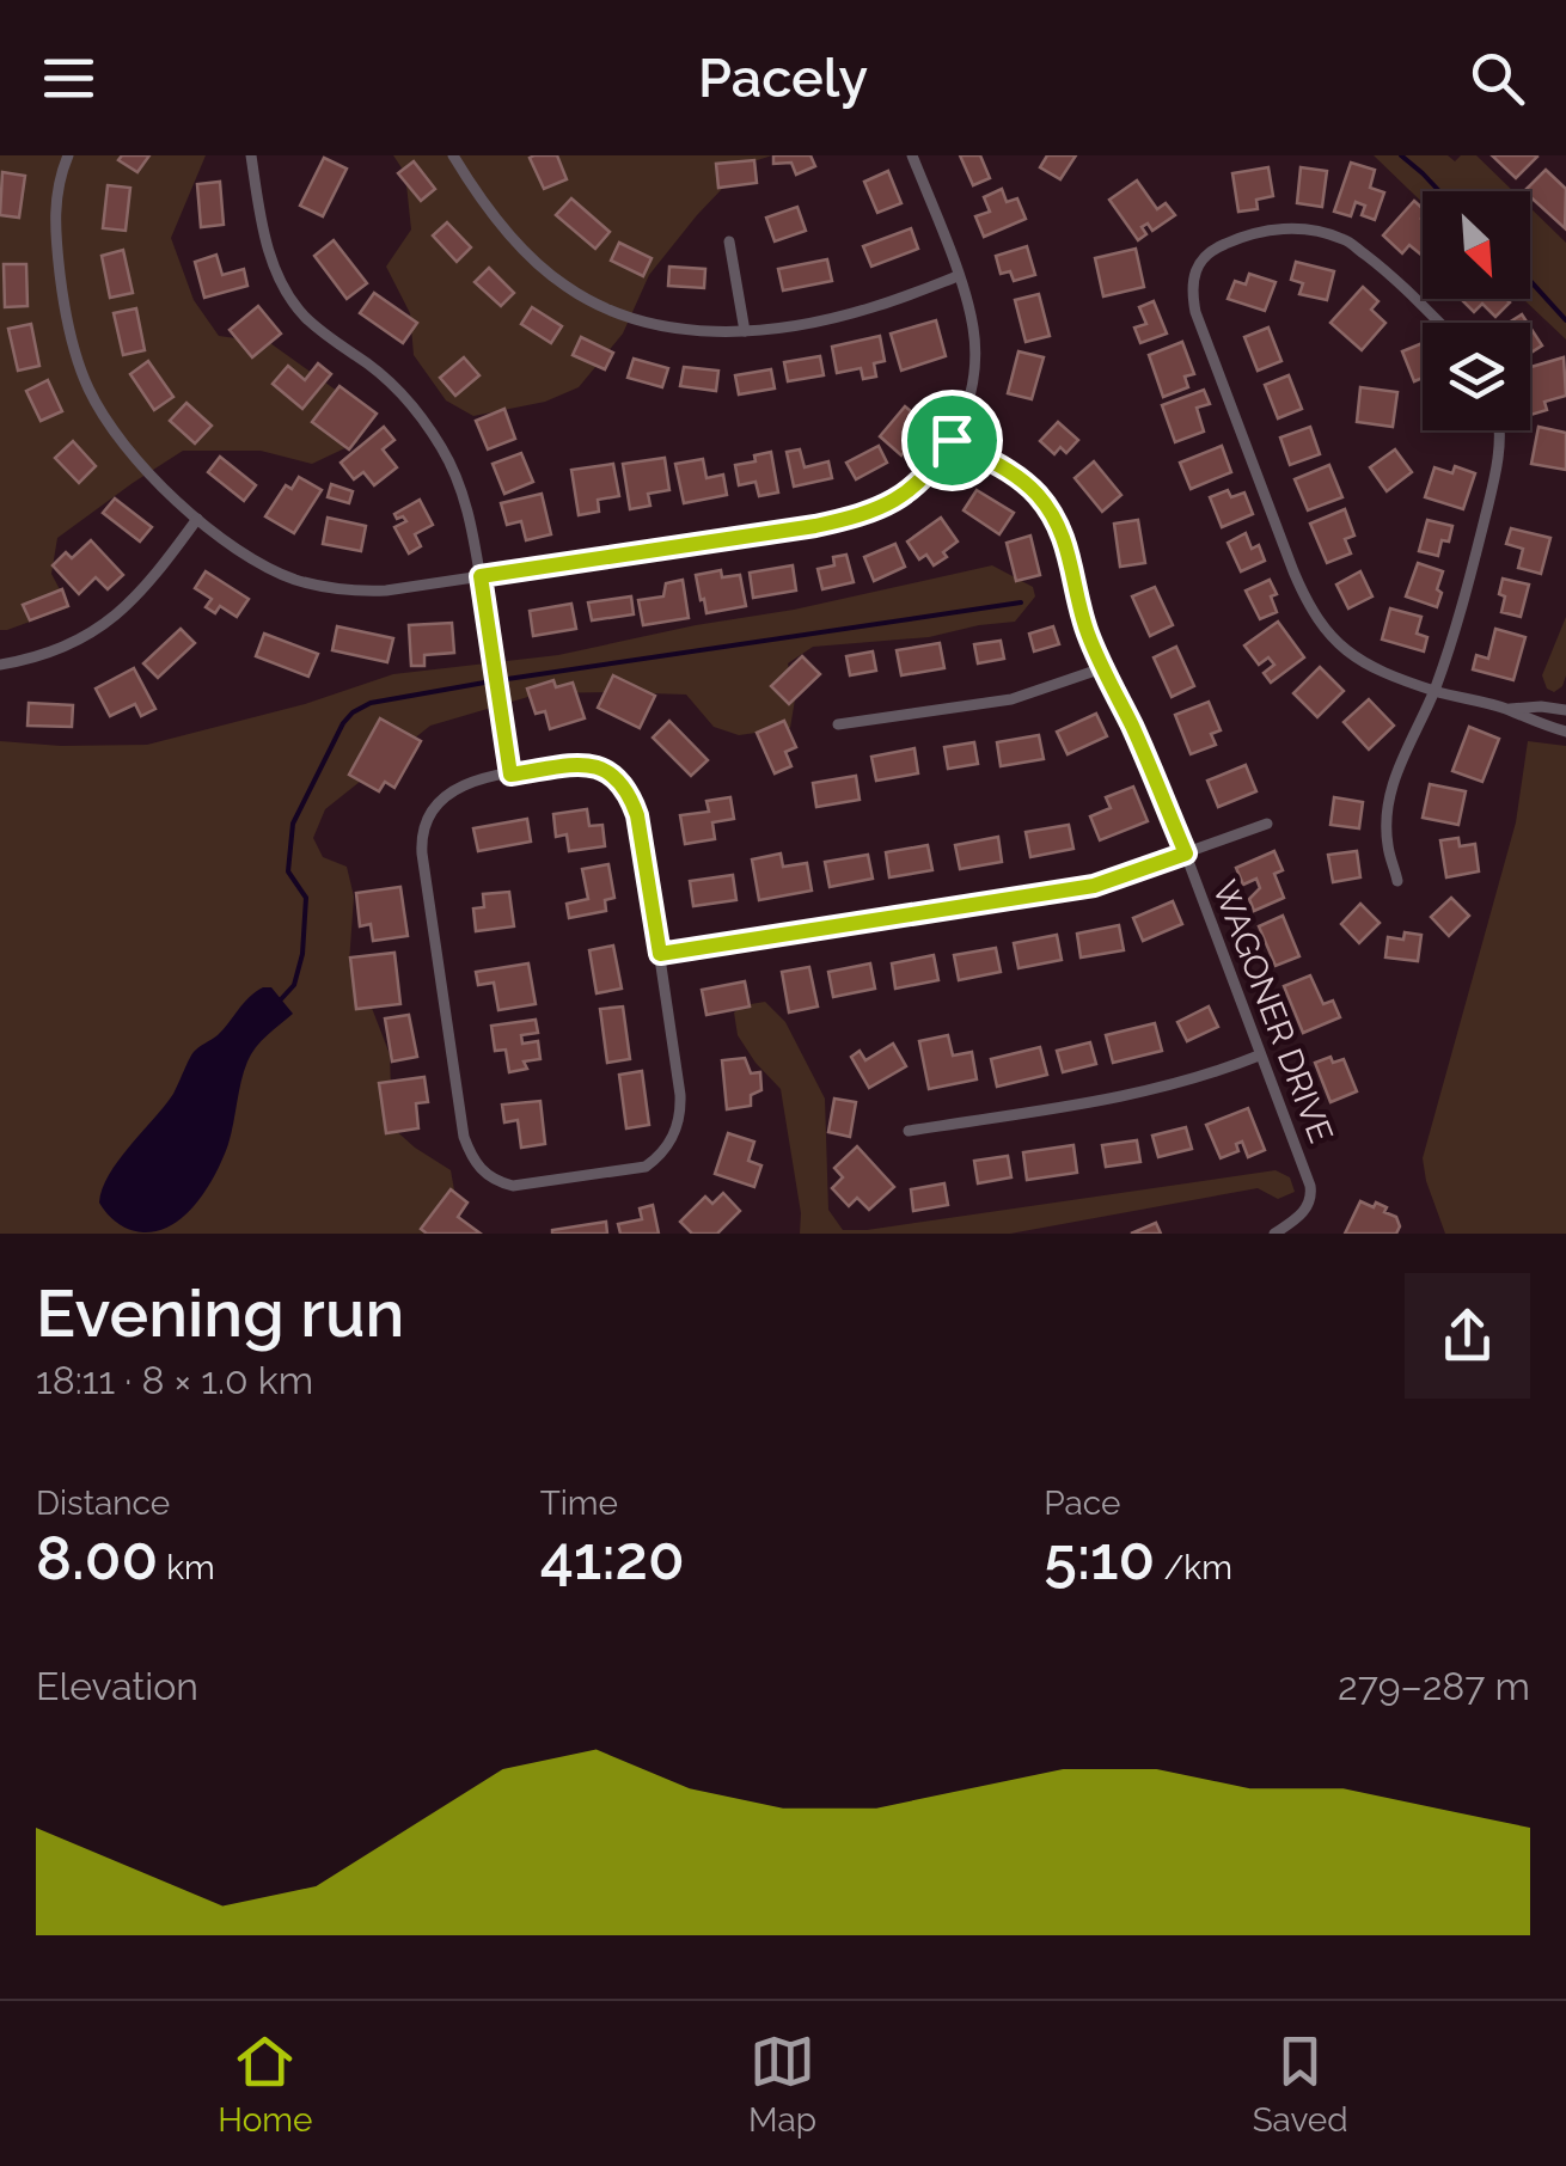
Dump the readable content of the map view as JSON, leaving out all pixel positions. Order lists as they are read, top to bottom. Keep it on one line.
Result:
{"streets":{"street":["WAGONER DRIVE"]},"north":"bottom right","page":{"header":"Pacely","heading":["Evening run","18:11 · 8 × 1.0 km"],"stats":[["Distance","8.00 km"],["Time","41:20"],["Pace","5:10 /km"]],"chart":["Elevation","279–287 m"],"tabs":["Home","Map","Saved"]}}
